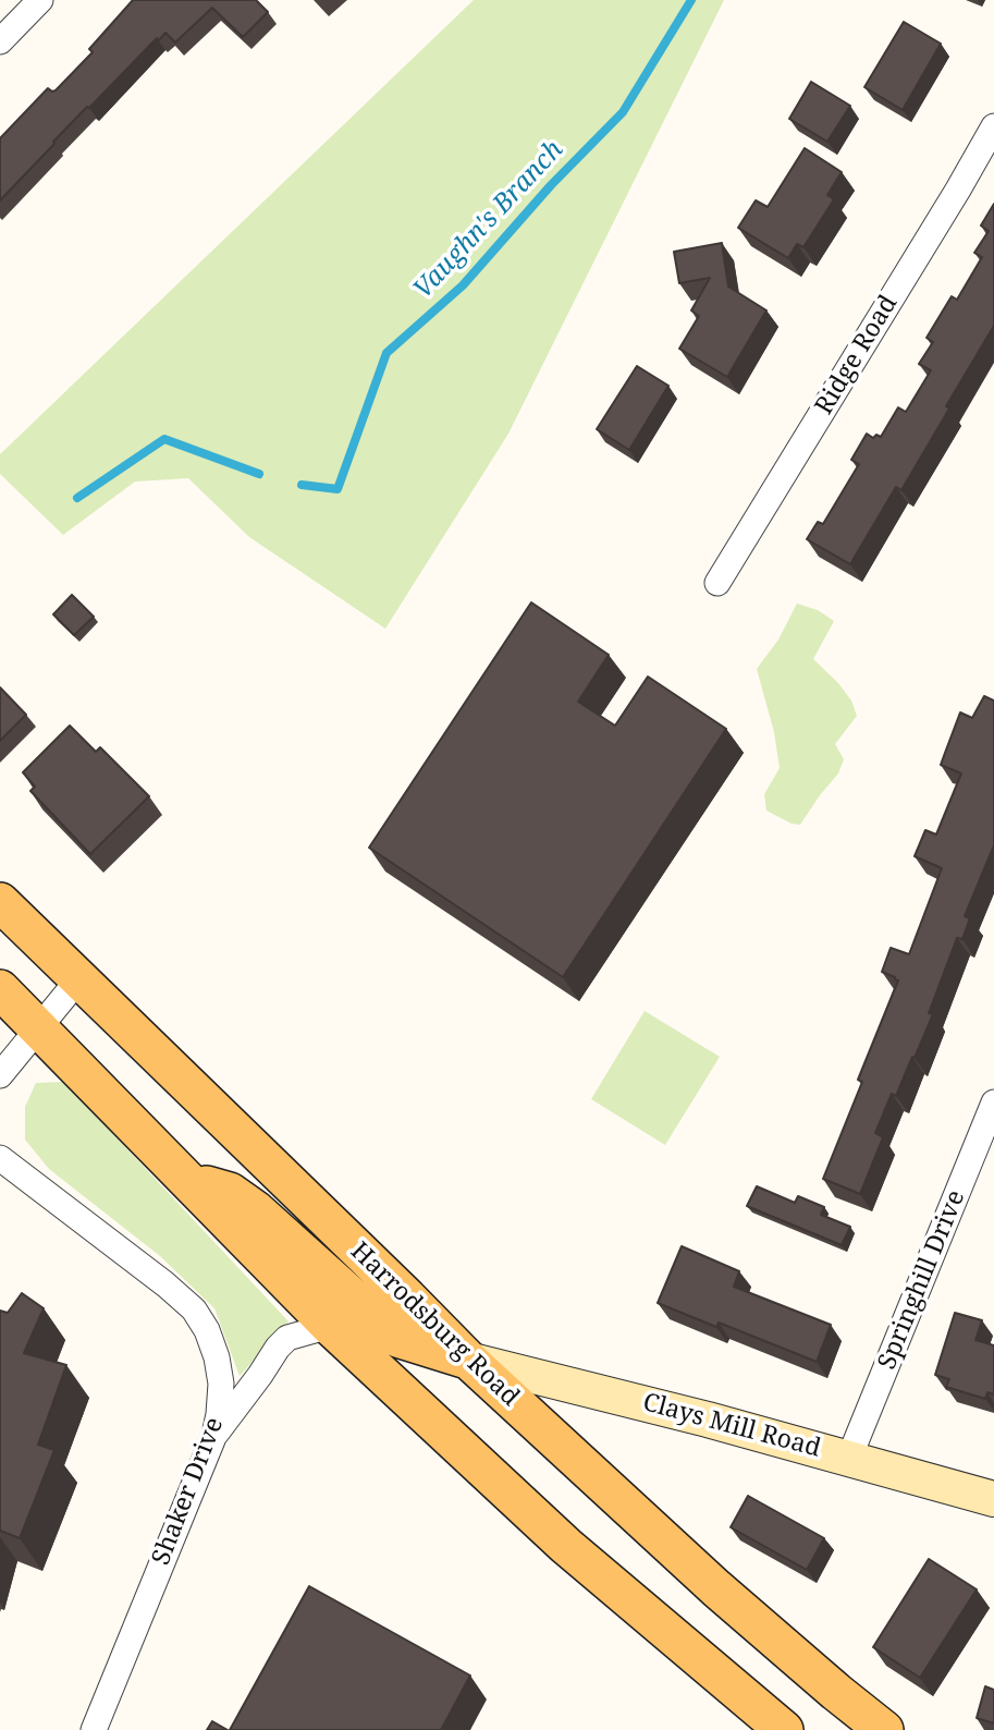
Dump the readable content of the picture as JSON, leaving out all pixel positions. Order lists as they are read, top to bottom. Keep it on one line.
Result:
{"streets":{"main road":["Harrodsburg Road","Clays Mill Road"],"street":["Ridge Road","Springhill Drive","Shaker Drive"]},"crossings":[["Springhill Drive","Clays Mill Road"],["Harrodsburg Road","Clays Mill Road"]],"water":["Vaughn's Branch"]}
